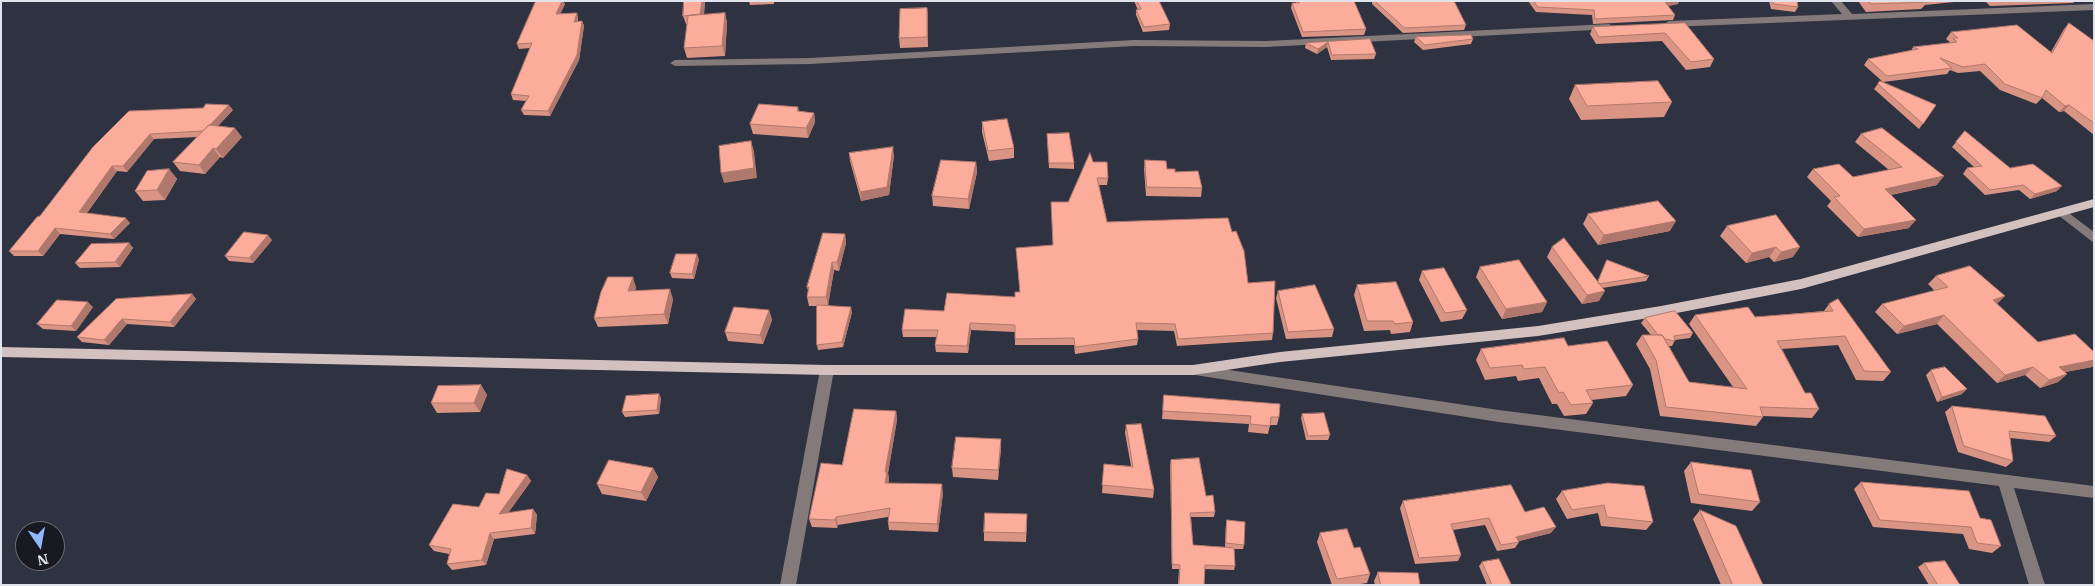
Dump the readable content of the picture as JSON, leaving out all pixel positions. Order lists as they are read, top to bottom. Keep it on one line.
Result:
{"north":"bottom"}
